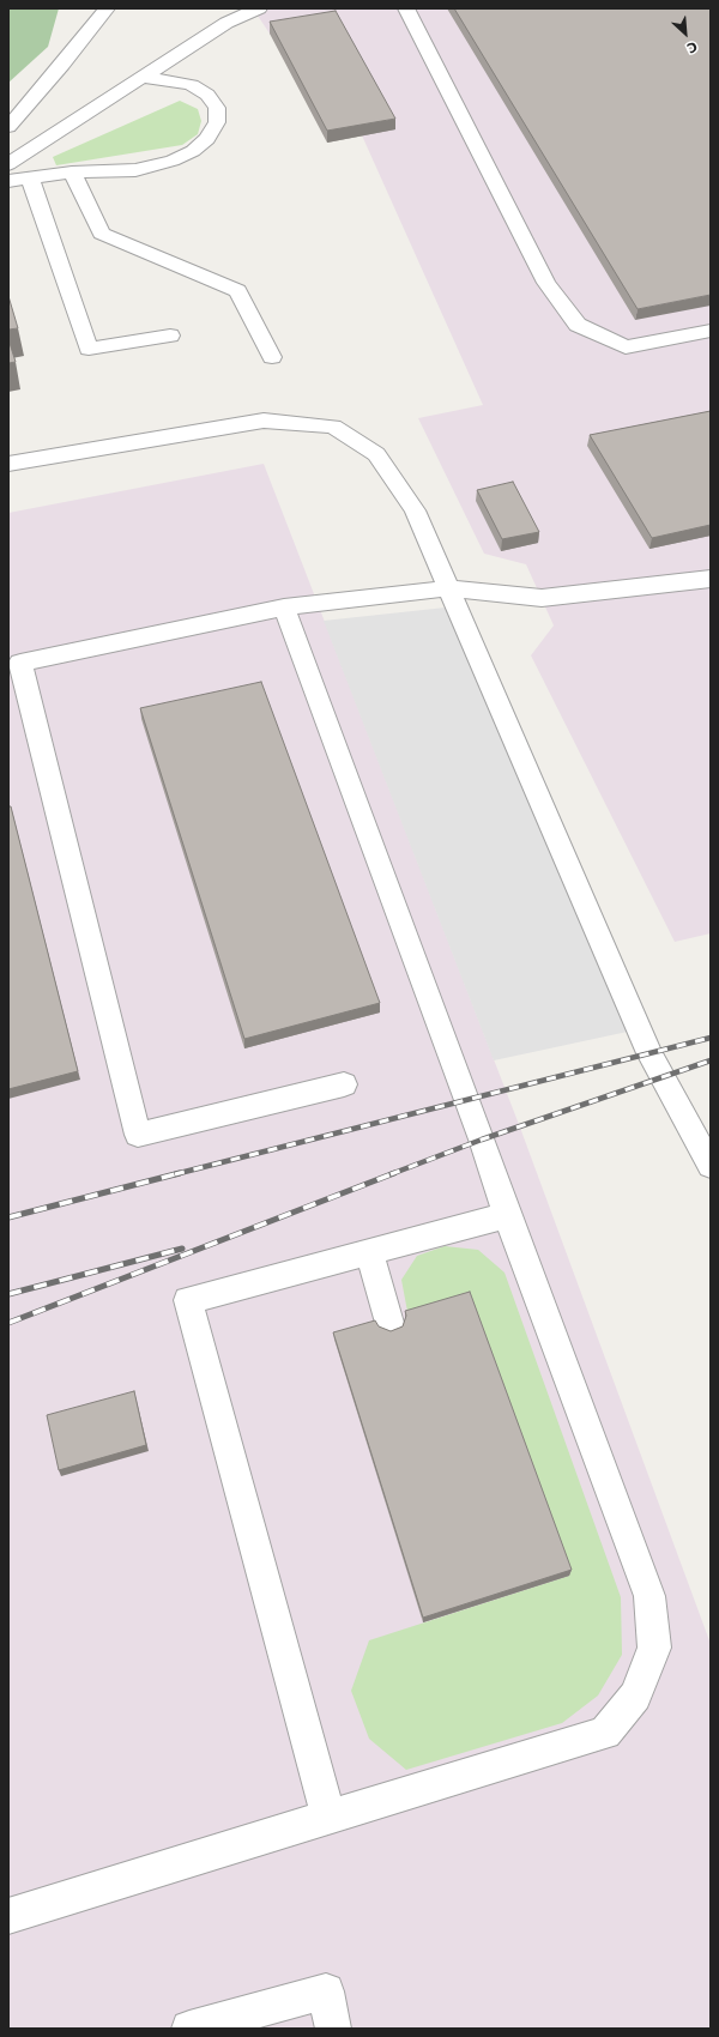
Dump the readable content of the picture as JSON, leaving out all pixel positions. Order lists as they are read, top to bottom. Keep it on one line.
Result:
{"north":"bottom right"}
